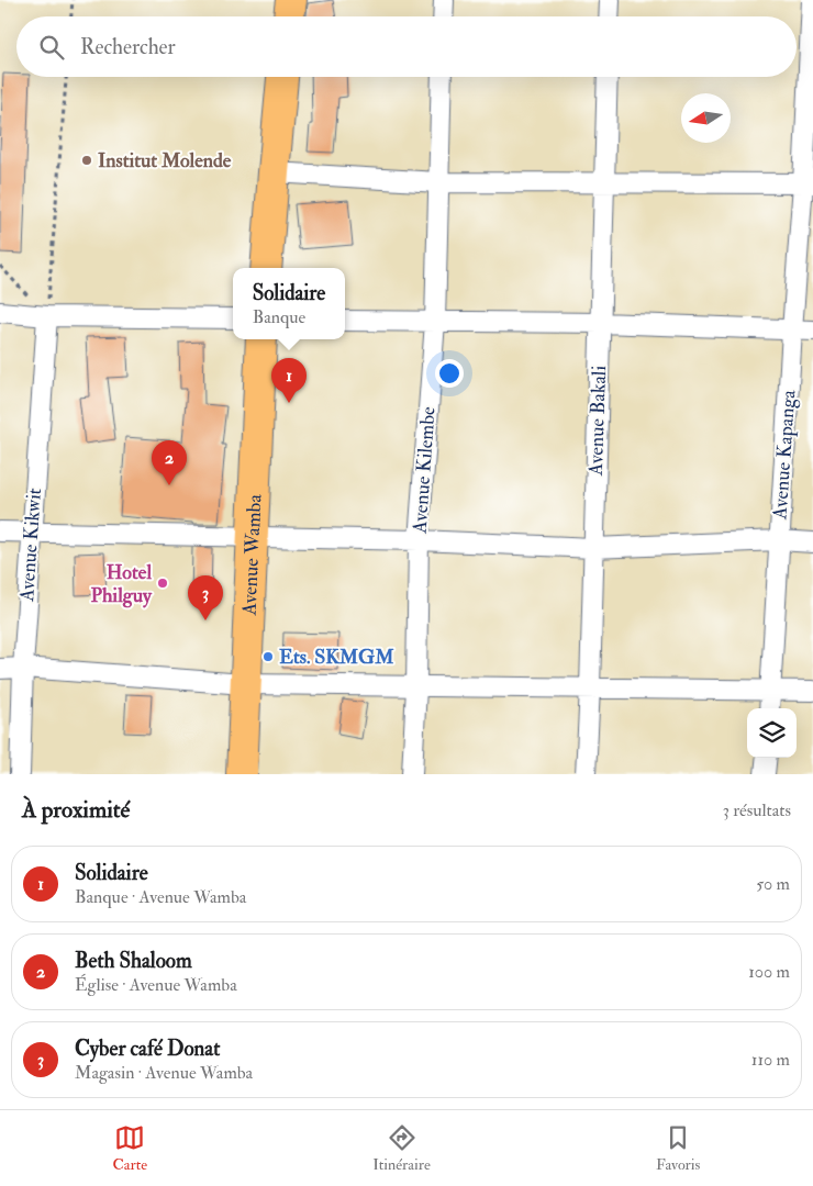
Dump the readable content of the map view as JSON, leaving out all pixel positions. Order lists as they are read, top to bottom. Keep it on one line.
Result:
{"streets":{"main road":["Avenue Wamba"],"street":["Avenue Bakali","Avenue Kapanga","Avenue Kilembe","Avenue Kikwit"]},"places":["Institut Molende","Hotel Philguy","Ets. SKMGM"],"north":"left","page":{"search":"Rechercher","popup":["Solidaire","Banque"],"pins":["1","2","3"],"heading":["À proximité","3 résultats"],"list":[{"mark":"1","name":"Solidaire","note":"Banque · Avenue Wamba","value":"50 m"},{"mark":"2","name":"Beth Shaloom","note":"Église · Avenue Wamba","value":"100 m"},{"mark":"3","name":"Cyber café Donat","note":"Magasin · Avenue Wamba","value":"110 m"}],"nav":["Carte","Itinéraire","Favoris"]}}
